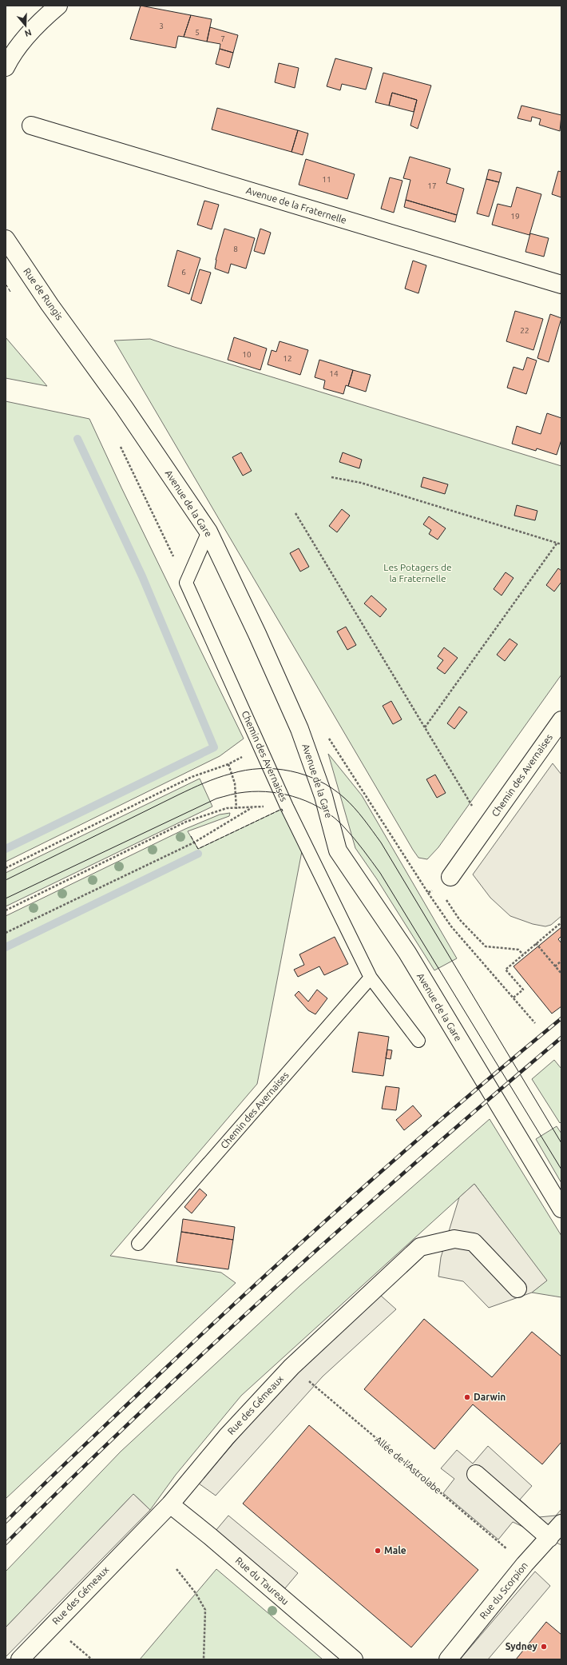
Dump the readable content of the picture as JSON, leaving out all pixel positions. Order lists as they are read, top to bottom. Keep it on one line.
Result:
{"streets":{"street":["Avenue de la Fraternelle","Rue de Rungis","Avenue de la Gare","Chemin des Avernaises","Rue des Gémeaux","Rue du Taureau","Rue du Scorpion"],"path":["Allée de l'Astrolabe"]},"crossings":[["Rue de Rungis","Avenue de la Gare"],["Rue des Gémeaux","Allée de l'Astrolabe"],["Rue des Gémeaux","Rue du Taureau"],["Allée de l'Astrolabe","Rue du Scorpion"]],"parks":["Les Potagers de la Fraternelle"],"places":["Darwin","Male","Sydney"],"house_numbers":["3","5","7","11","17","19","8","6","22","10","12","14"],"north":"bottom"}
